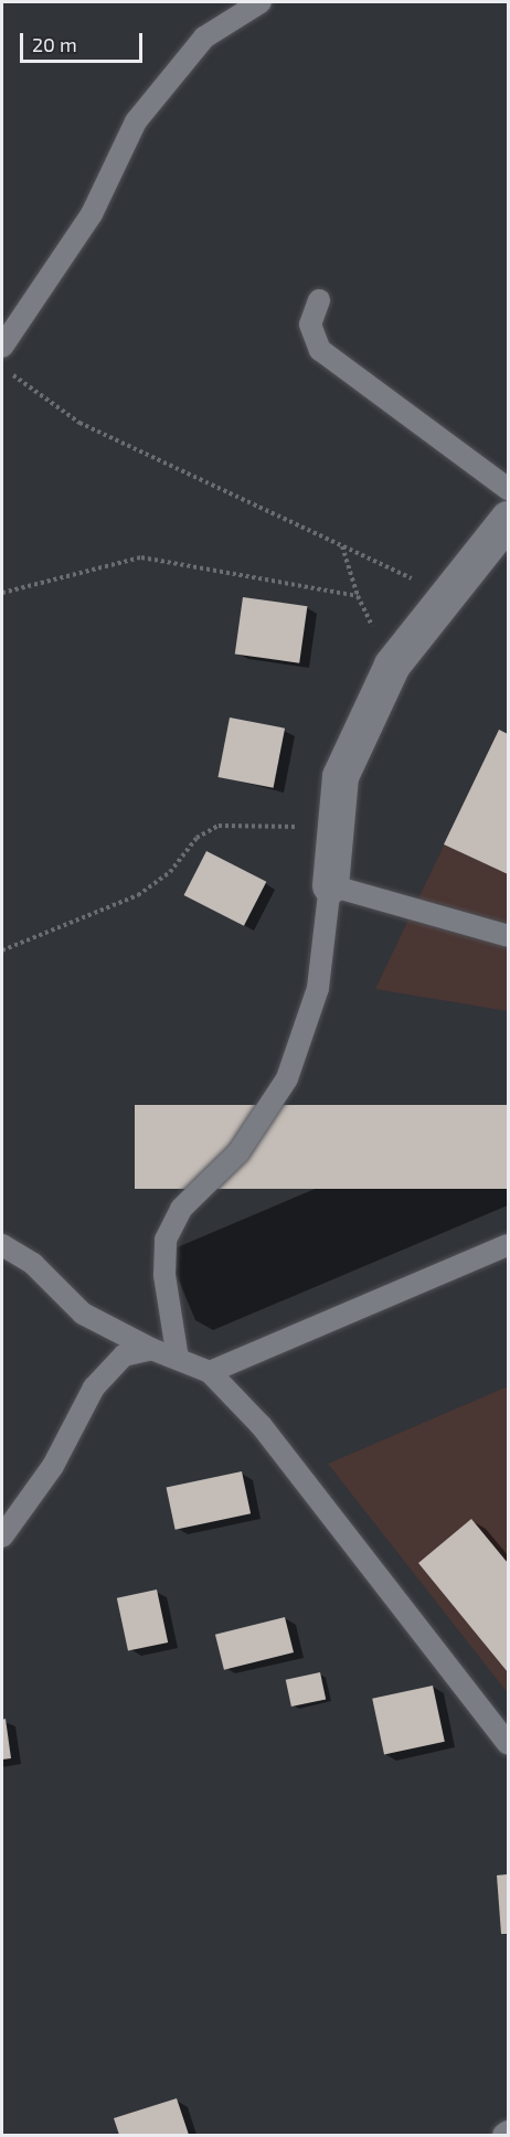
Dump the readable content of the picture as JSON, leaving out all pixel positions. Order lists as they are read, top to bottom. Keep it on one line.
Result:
{"scale_bar":"20 m"}
